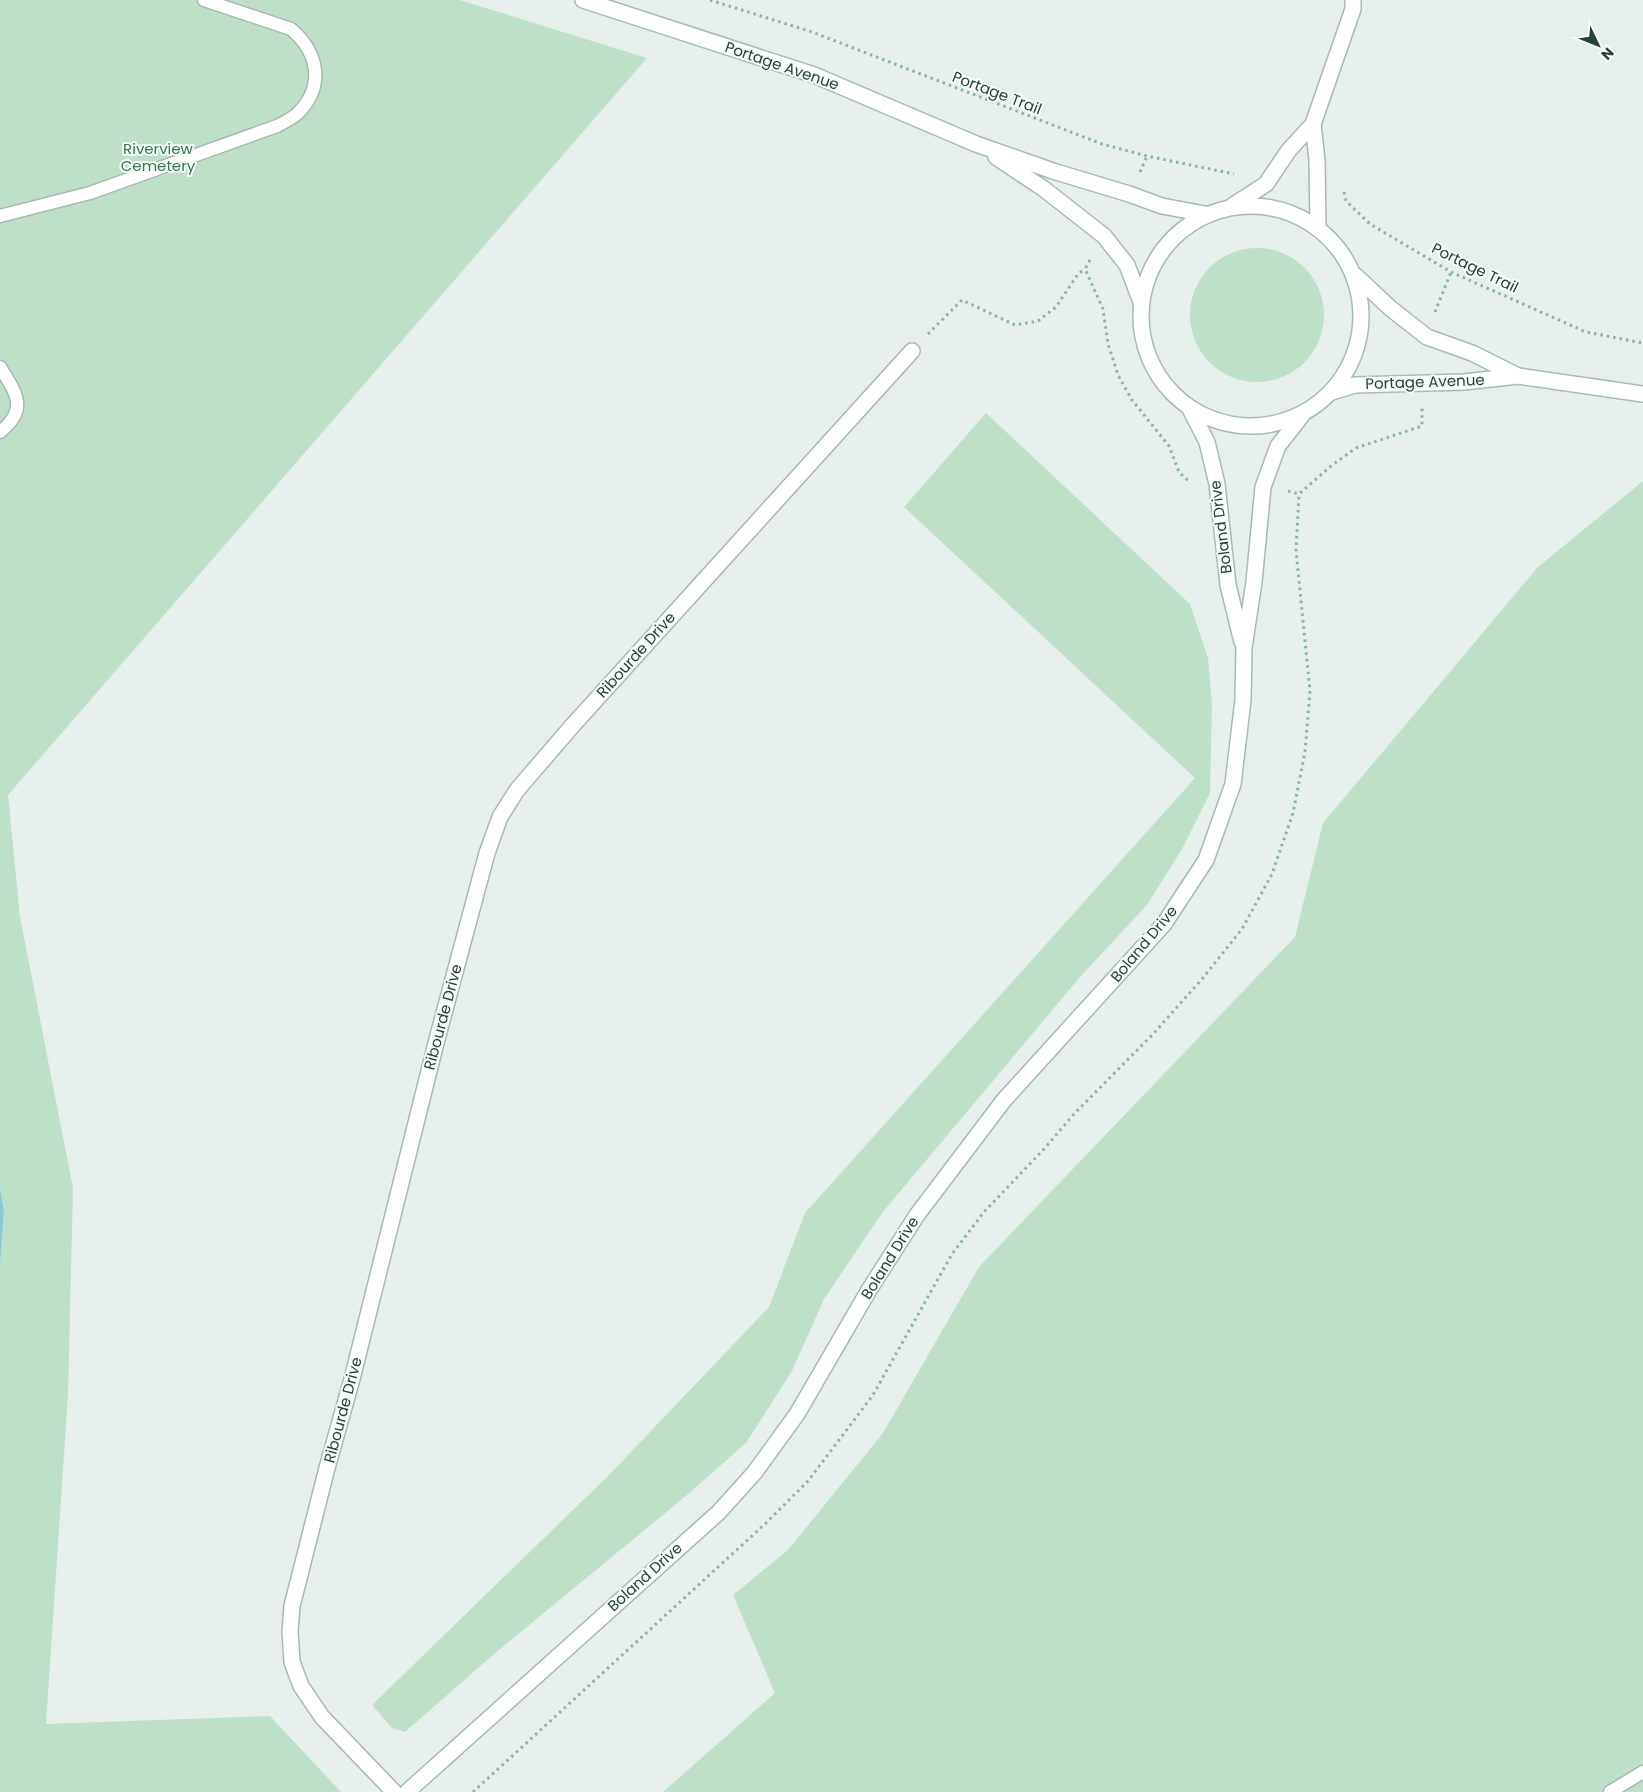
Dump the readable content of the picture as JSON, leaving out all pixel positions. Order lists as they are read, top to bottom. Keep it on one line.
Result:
{"streets":{"street":["Portage Avenue","Boland Drive","Ribourde Drive"],"path":["Portage Trail"]},"parks":["Riverview Cemetery"],"north":"bottom right"}
